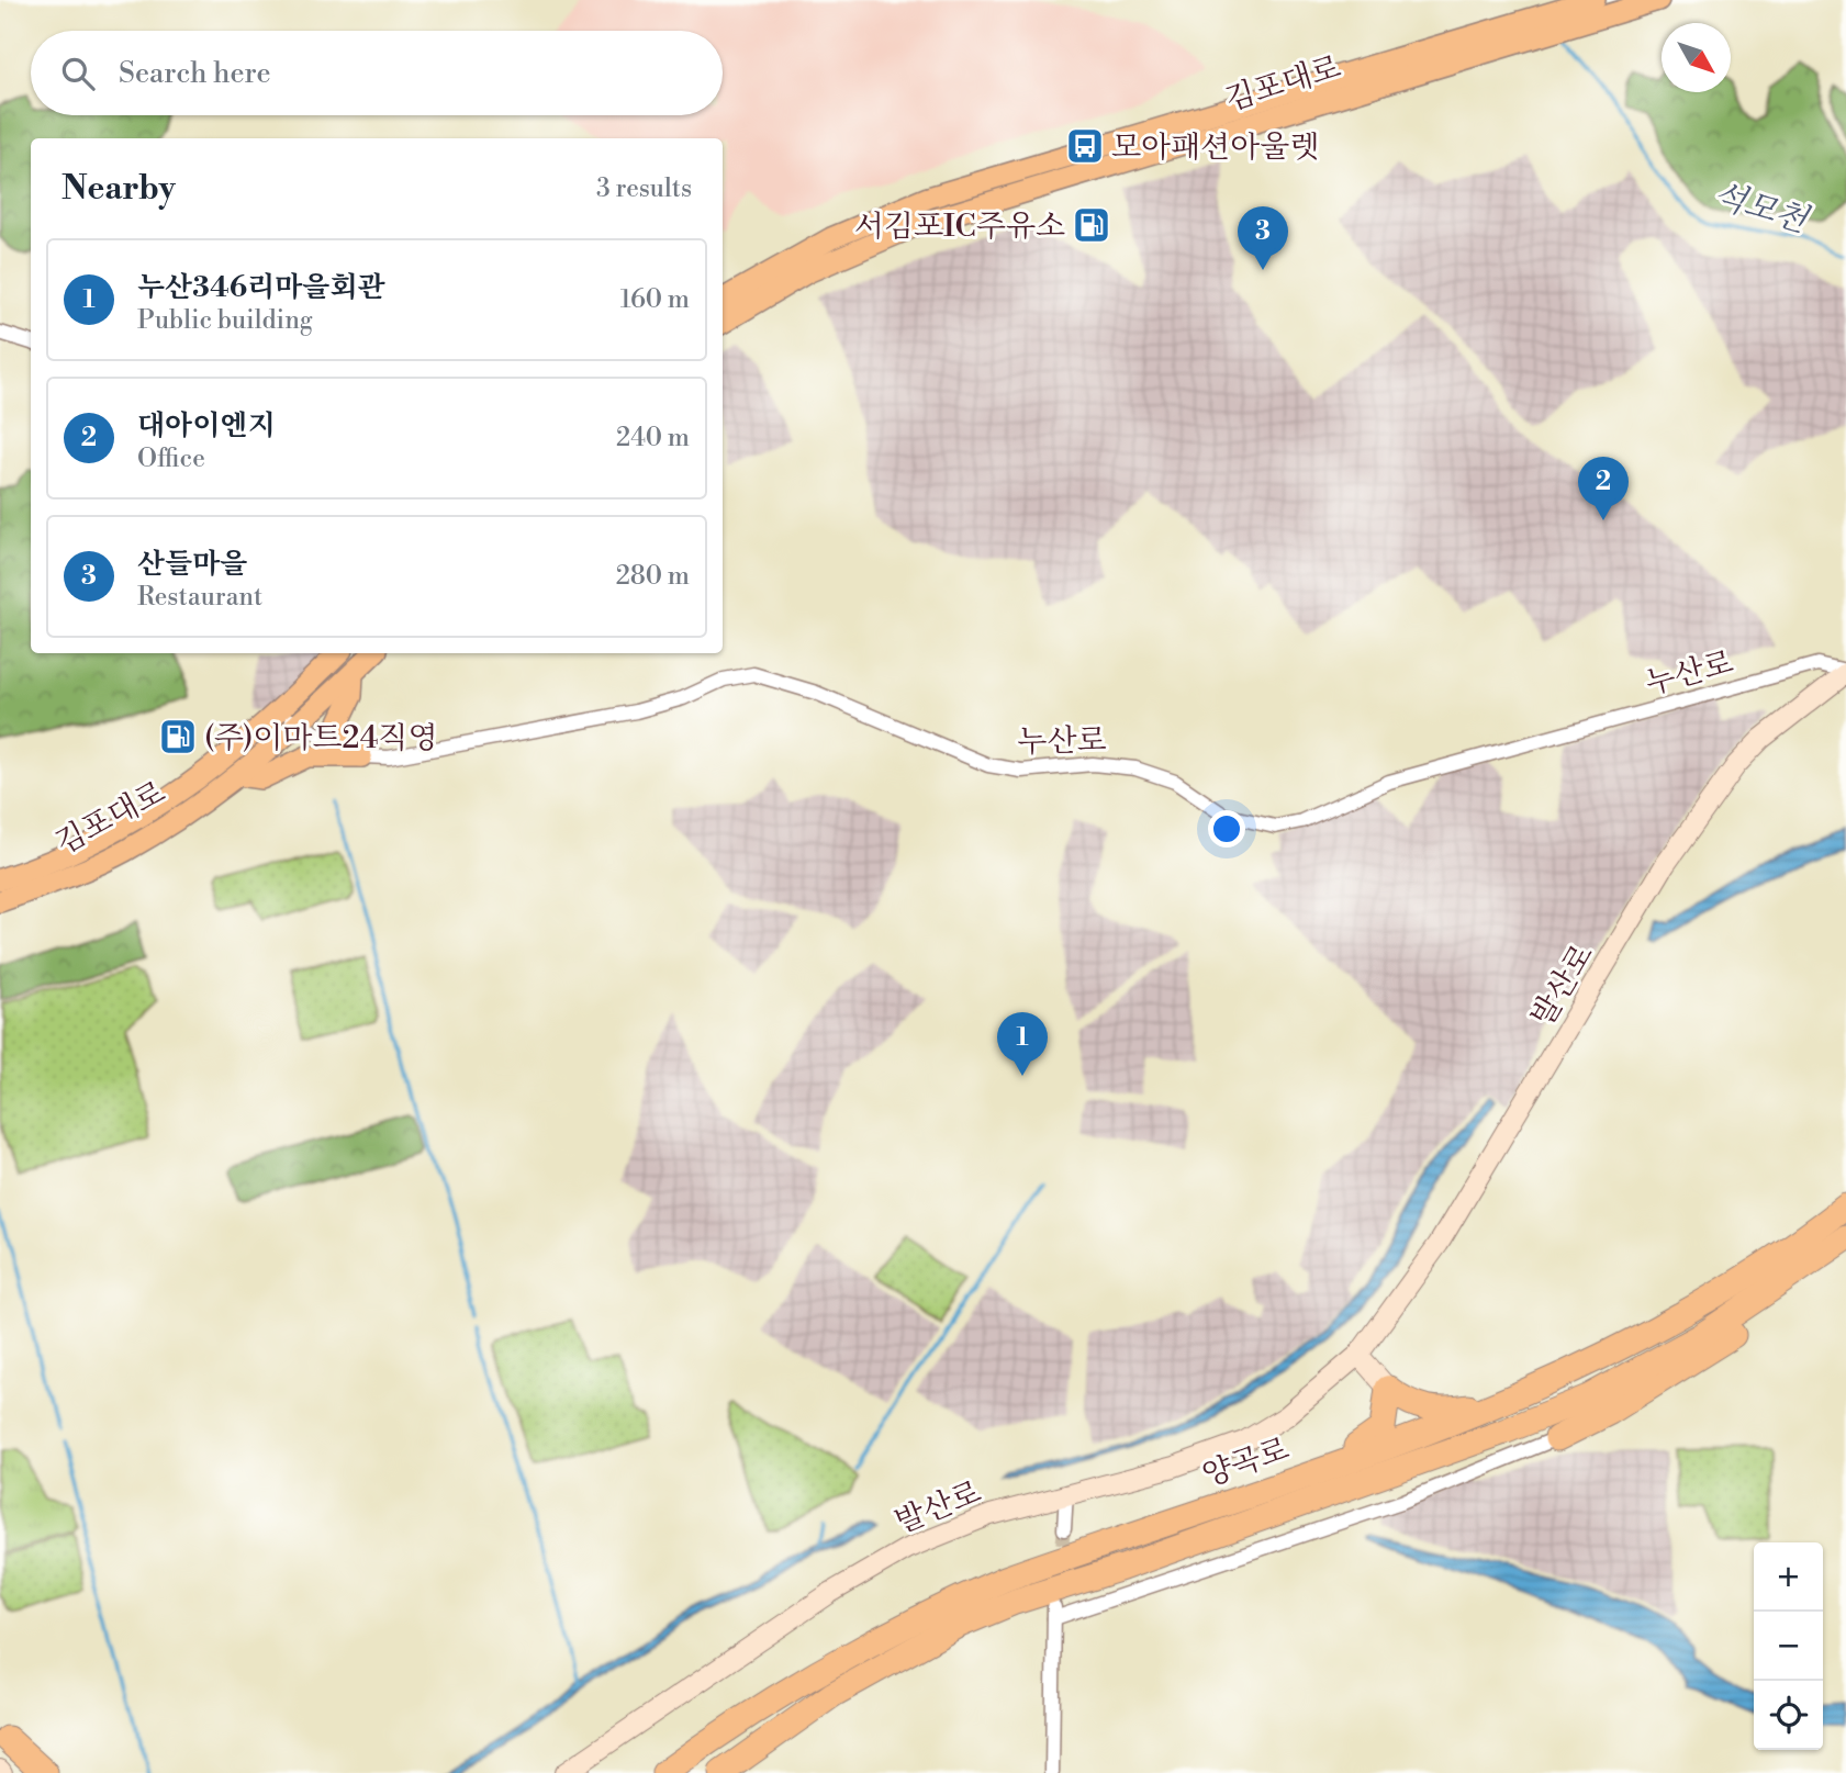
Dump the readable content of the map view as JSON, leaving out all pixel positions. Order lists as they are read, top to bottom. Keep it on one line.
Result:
{"streets":{"highway":["양곡로"],"main road":["김포대로"],"street":["누산로","발산로"]},"crossings":[["김포대로","누산로"],["누산로","발산로"]],"water":["석모천"],"places":{"bus stop":["모아패션아울렛"],"fuel station":["서김포IC주유소","(주)이마트24직영"]},"north":"bottom right","page":{"search":"Search here","heading":["Nearby","3 results"],"pins":["3","2","1"],"list":[{"mark":"1","name":"누산346리마을회관","note":"Public building","value":"160 m"},{"mark":"2","name":"대아이엔지","note":"Office","value":"240 m"},{"mark":"3","name":"산들마을","note":"Restaurant","value":"280 m"}],"map_buttons":["+","−"]}}
